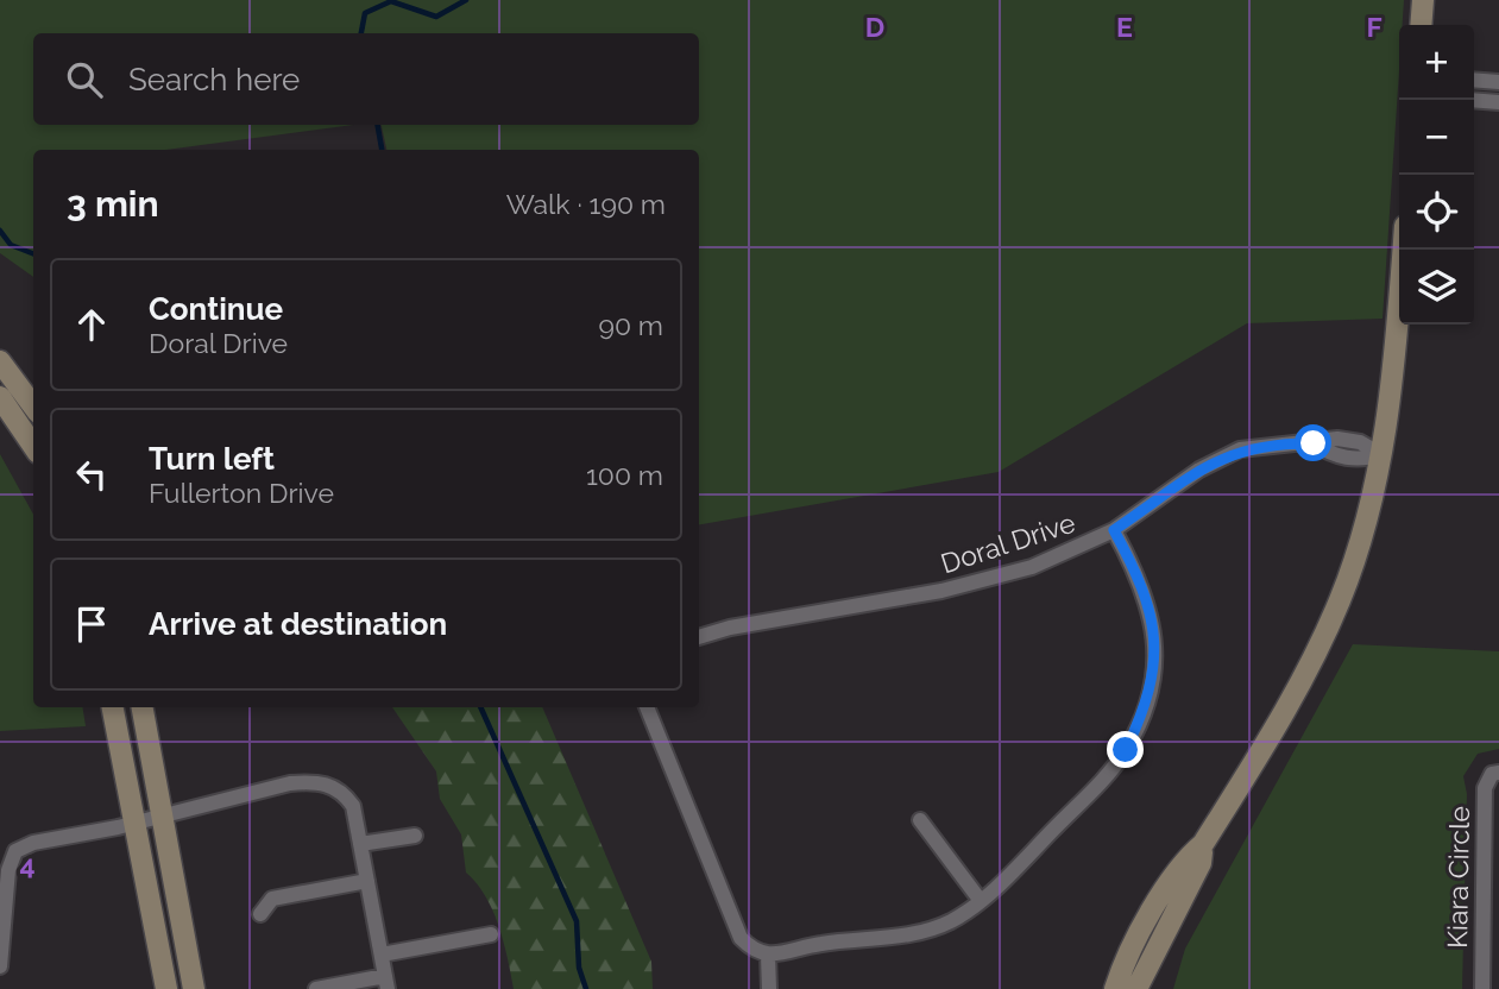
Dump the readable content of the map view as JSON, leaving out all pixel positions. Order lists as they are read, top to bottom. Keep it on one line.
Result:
{"streets":{"street":["Doral Drive","Kiara Circle"]},"page":{"map_buttons":["+","−"],"search":"Search here","heading":["3 min","Walk · 190 m"],"list":[["Continue","Doral Drive","90 m"],["Turn left","Fullerton Drive","100 m"],"Arrive at destination"]},"grid":{"columns":["D","E","F"],"rows":["4"]}}
